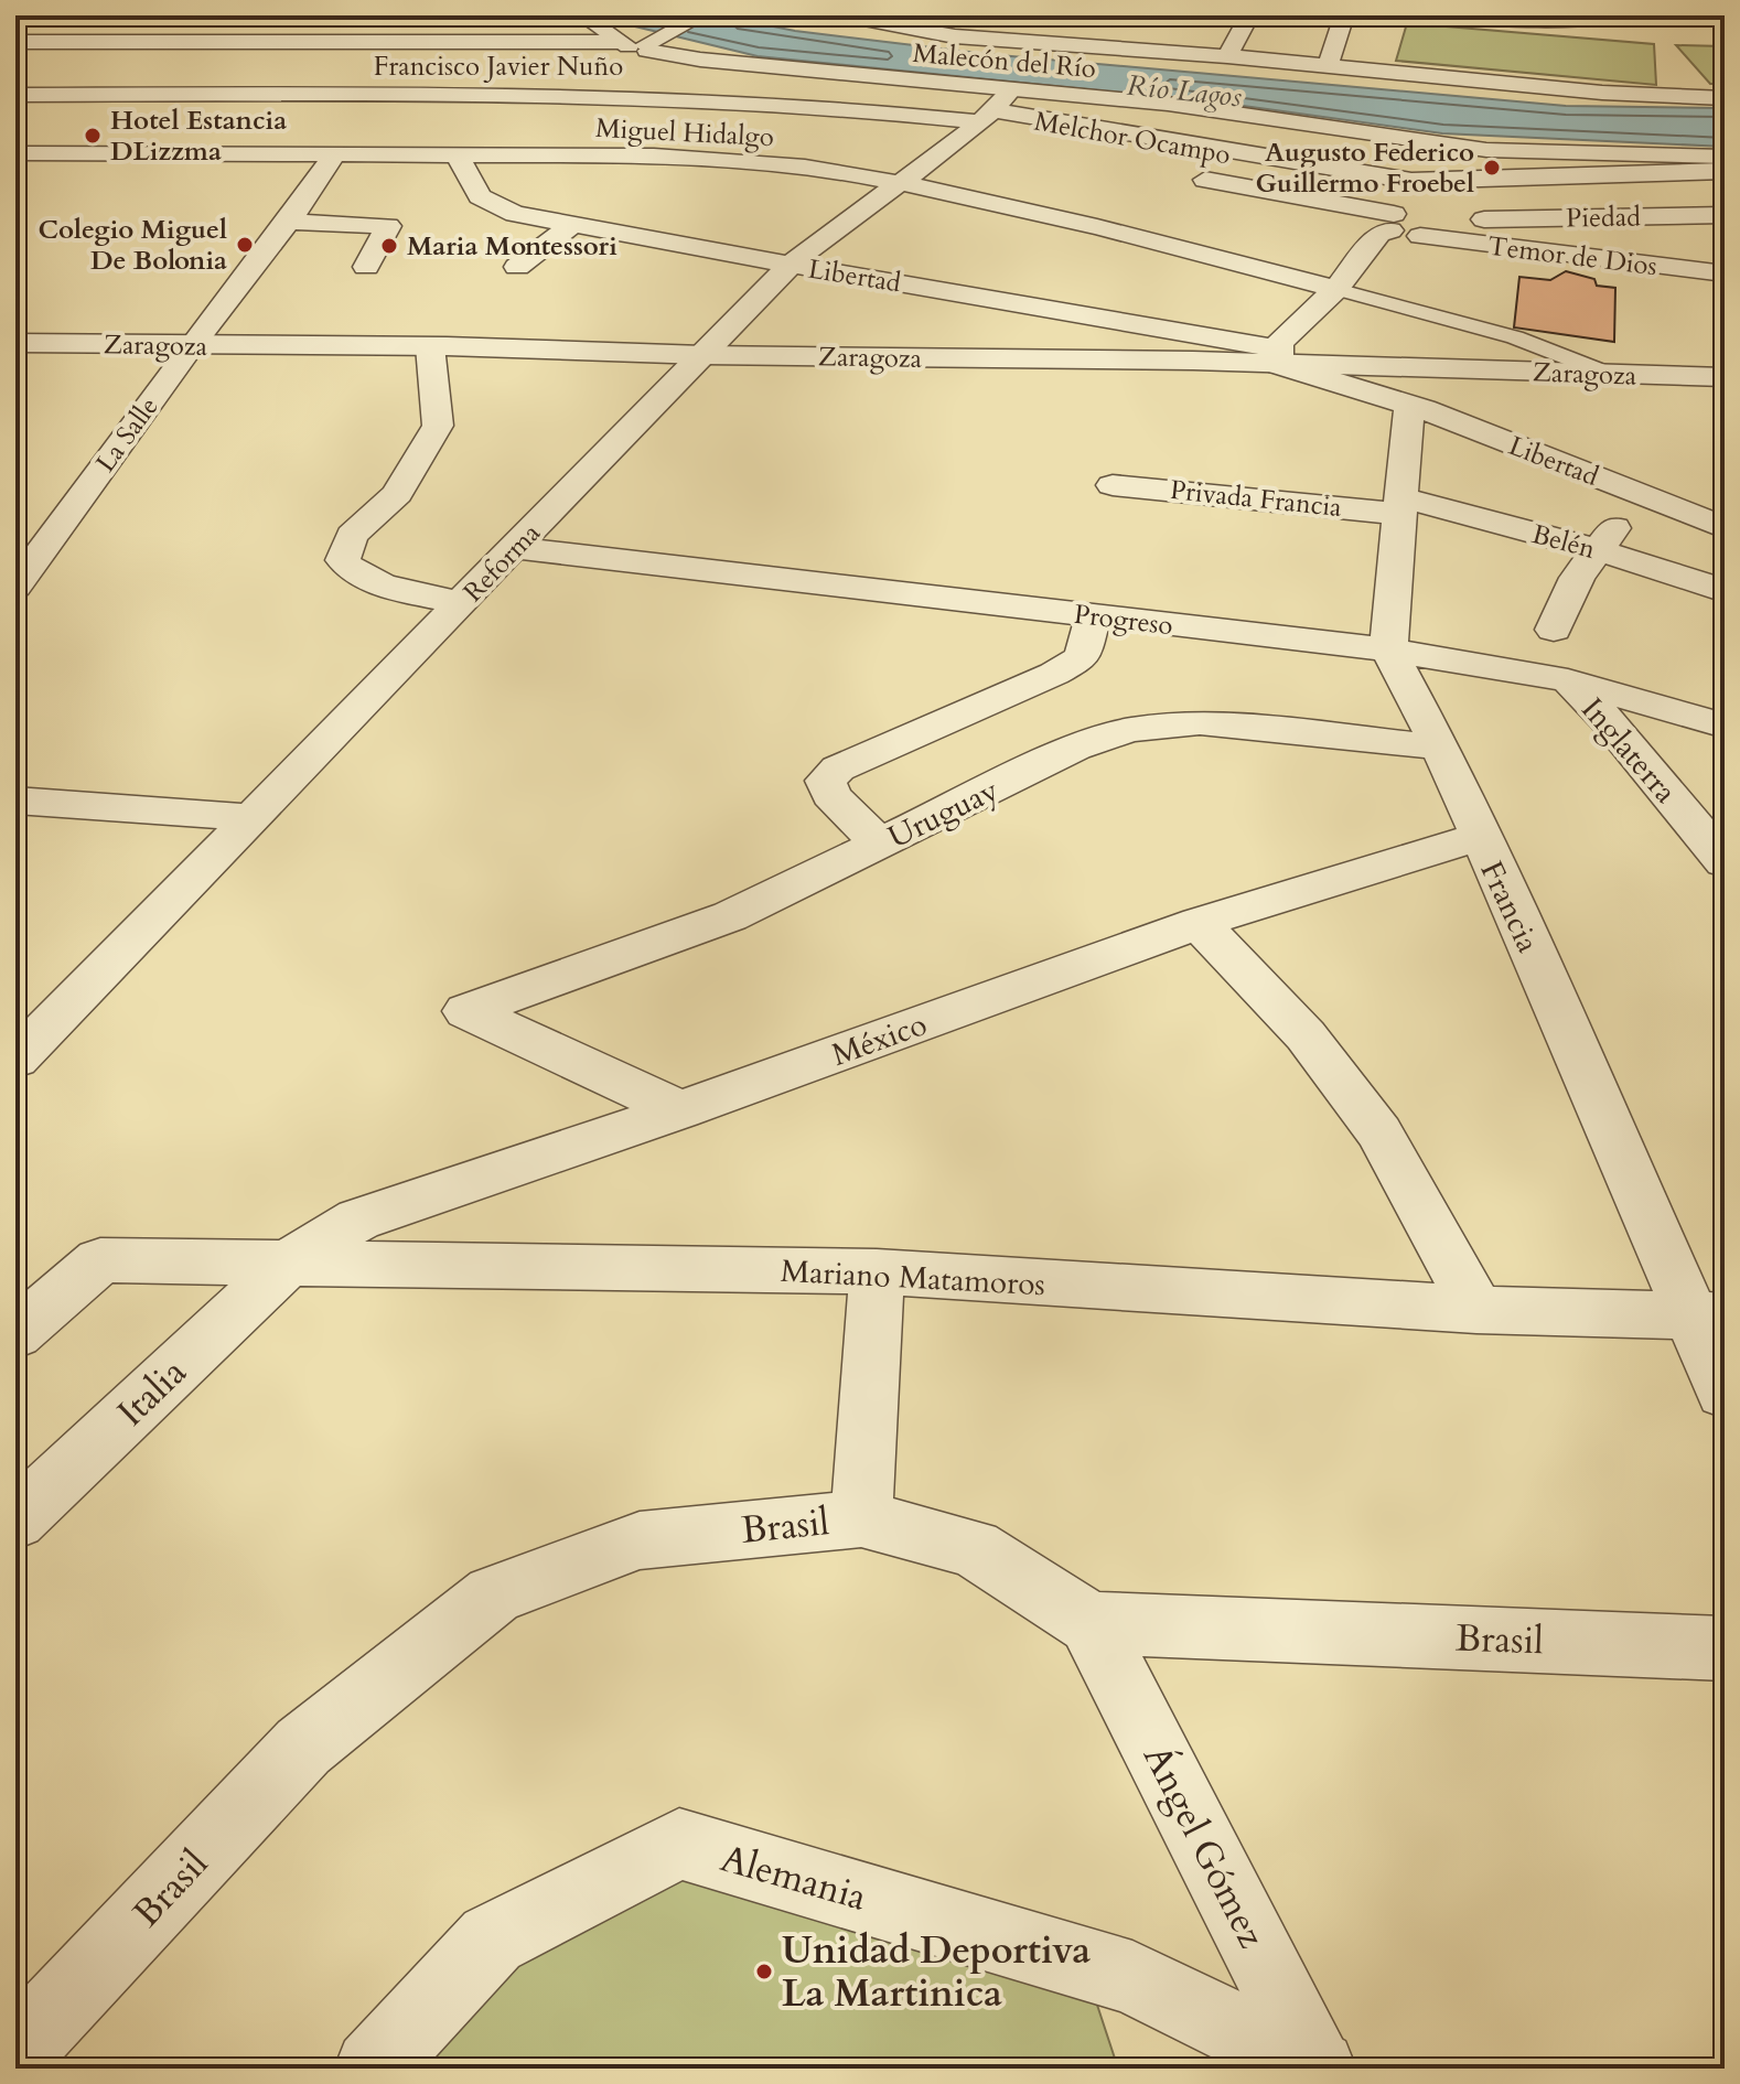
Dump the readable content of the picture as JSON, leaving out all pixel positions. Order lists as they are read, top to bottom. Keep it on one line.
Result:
{"streets":{"street":["Malecón del Río","Francisco Javier Nuño","Miguel Hidalgo","Melchor Ocampo","Piedad","Temor de Dios","Libertad","Zaragoza","La Salle","Privada Francia","Belén","Reforma","Progreso","Inglaterra","Uruguay","Francia","México","Mariano Matamoros","Italia","Brasil","Ángel Gómez","Alemania"]},"crossings":[["Malecón del Río","Reforma"],["Francisco Javier Nuño","Melchor Ocampo"],["Francisco Javier Nuño","Reforma"],["Miguel Hidalgo","Libertad"],["Miguel Hidalgo","La Salle"],["Miguel Hidalgo","Reforma"],["Melchor Ocampo","Piedad"],["Melchor Ocampo","Temor de Dios"],["Melchor Ocampo","Reforma"],["Piedad","Temor de Dios"],["Libertad","Zaragoza"],["Libertad","Reforma"],["Zaragoza","La Salle"],["Zaragoza","Reforma"],["Privada Francia","Belén"],["Reforma","Progreso"],["Progreso","Inglaterra"],["Progreso","Francia"],["Uruguay","Francia"],["Uruguay","México"],["Francia","México"],["Francia","Mariano Matamoros"],["México","Mariano Matamoros"],["México","Italia"],["Mariano Matamoros","Italia"],["Brasil","Ángel Gómez"],["Ángel Gómez","Alemania"]],"water":["Río Lagos"],"places":["Hotel Estancia DLizzma","Augusto Federico Guillermo Froebel","Colegio Miguel De Bolonia","Maria Montessori","Unidad Deportiva La Martinica"]}
